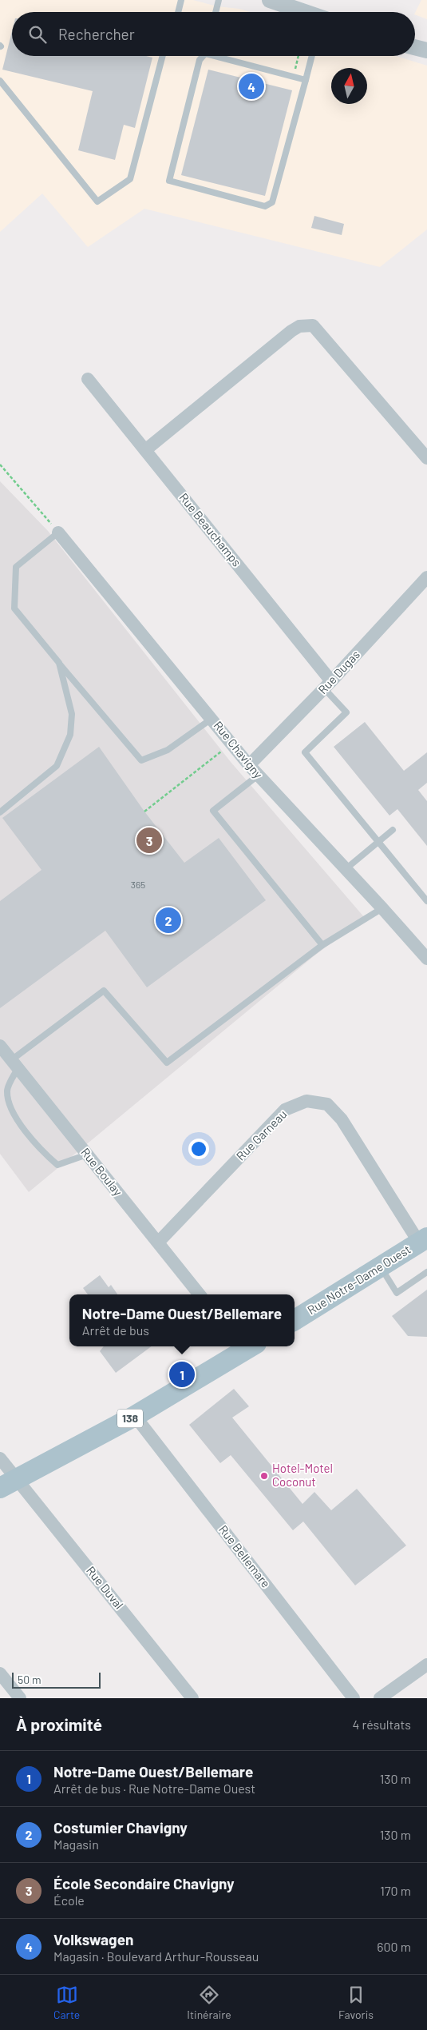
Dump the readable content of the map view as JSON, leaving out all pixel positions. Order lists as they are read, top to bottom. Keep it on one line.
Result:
{"streets":{"main road":["Rue Notre-Dame Ouest","138"],"street":["Rue Beauchamps","Rue Dugas","Rue Chavigny","Rue Garneau","Rue Boulay","Rue Bellemare","Rue Duval"]},"crossings":[["Rue Beauchamps","Rue Dugas"],["Rue Dugas","Rue Chavigny"],["Rue Garneau","Rue Boulay"],["Rue Garneau","Rue Notre-Dame Ouest"],["138","Rue Bellemare"],["138","Rue Duval"]],"places":["Hotel-Motel Coconut"],"house_numbers":["365"],"scale_bar":"50 m","north":"top","page":{"search":"Rechercher","pins":["4","3","2","1"],"popup":["Notre-Dame Ouest/Bellemare","Arrêt de bus"],"scale":"50 m","heading":["À proximité","4 résultats"],"list":[{"mark":"1","name":"Notre-Dame Ouest/Bellemare","note":"Arrêt de bus · Rue Notre-Dame Ouest","value":"130 m"},{"mark":"2","name":"Costumier Chavigny","note":"Magasin","value":"130 m"},{"mark":"3","name":"École Secondaire Chavigny","note":"École","value":"170 m"},{"mark":"4","name":"Volkswagen","note":"Magasin · Boulevard Arthur-Rousseau","value":"600 m"}],"nav":["Carte","Itinéraire","Favoris"]}}
